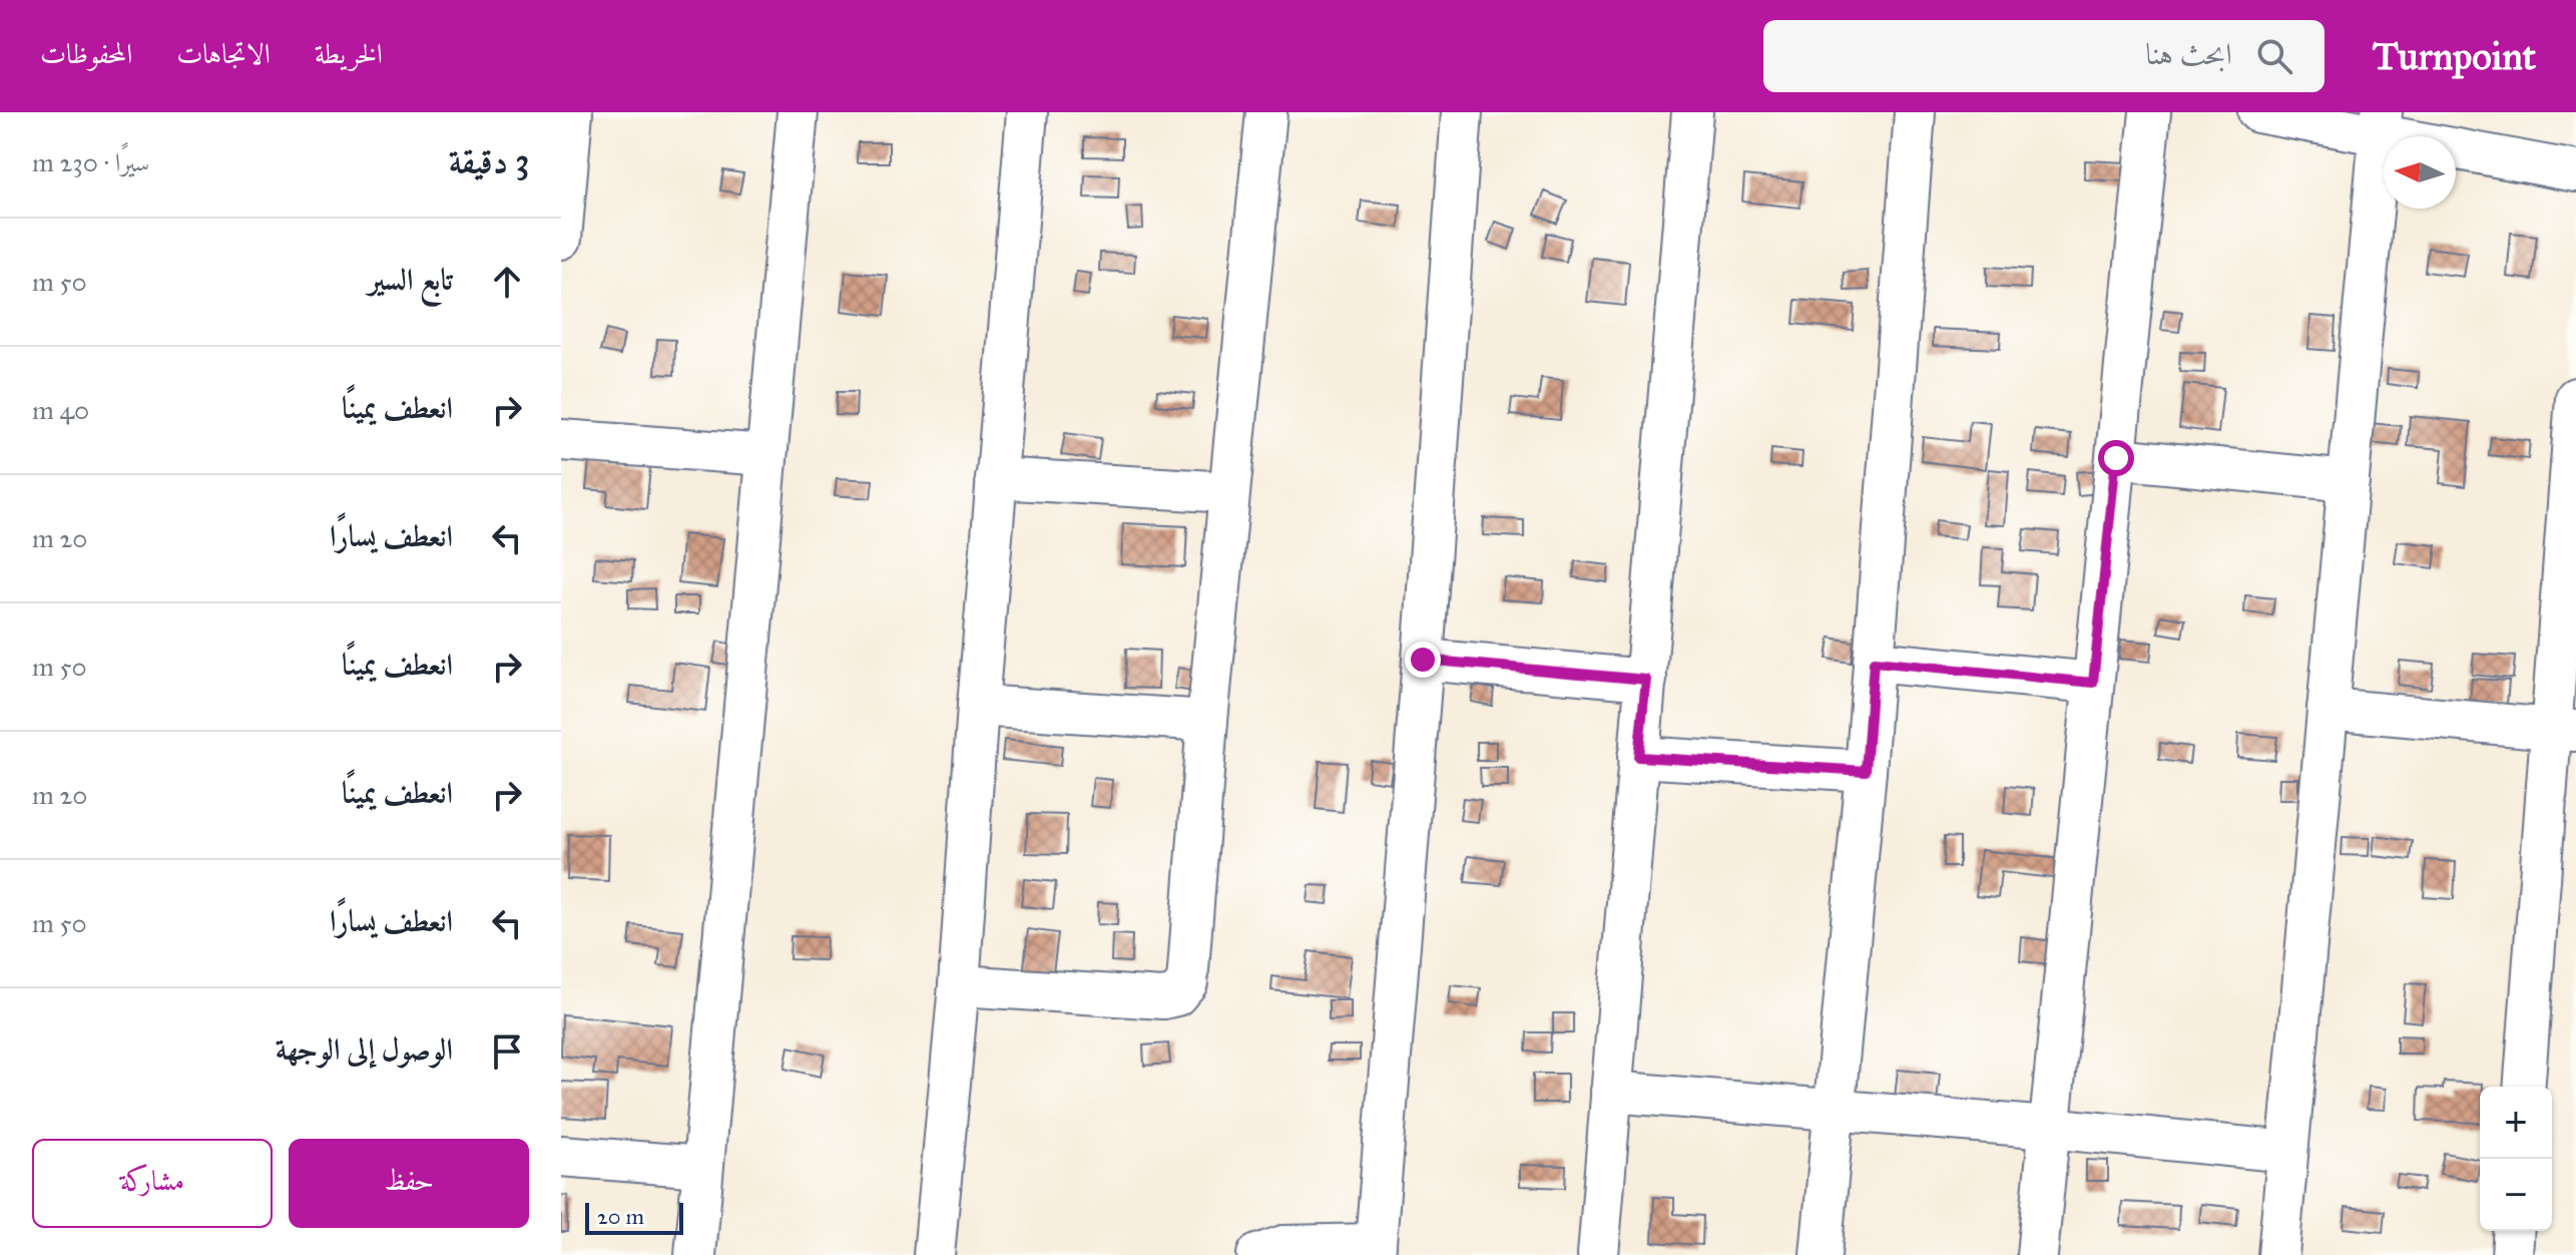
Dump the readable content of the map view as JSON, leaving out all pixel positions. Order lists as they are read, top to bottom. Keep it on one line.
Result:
{"scale_bar":"20 m","north":"left","page":{"header":"Turnpoint","search":"ابحث هنا","nav":["الخريطة","الاتجاهات","المحفوظات"],"heading":["3 دقيقة","سيرًا · 230 m"],"list":[["تابع السير","50 m"],["انعطف يمينًا","40 m"],["انعطف يسارًا","20 m"],["انعطف يمينًا","50 m"],["انعطف يمينًا","20 m"],["انعطف يسارًا","50 m"],"الوصول إلى الوجهة"],"map_buttons":["+","−"],"buttons":["حفظ","مشاركة"],"scale":"20 m"}}
